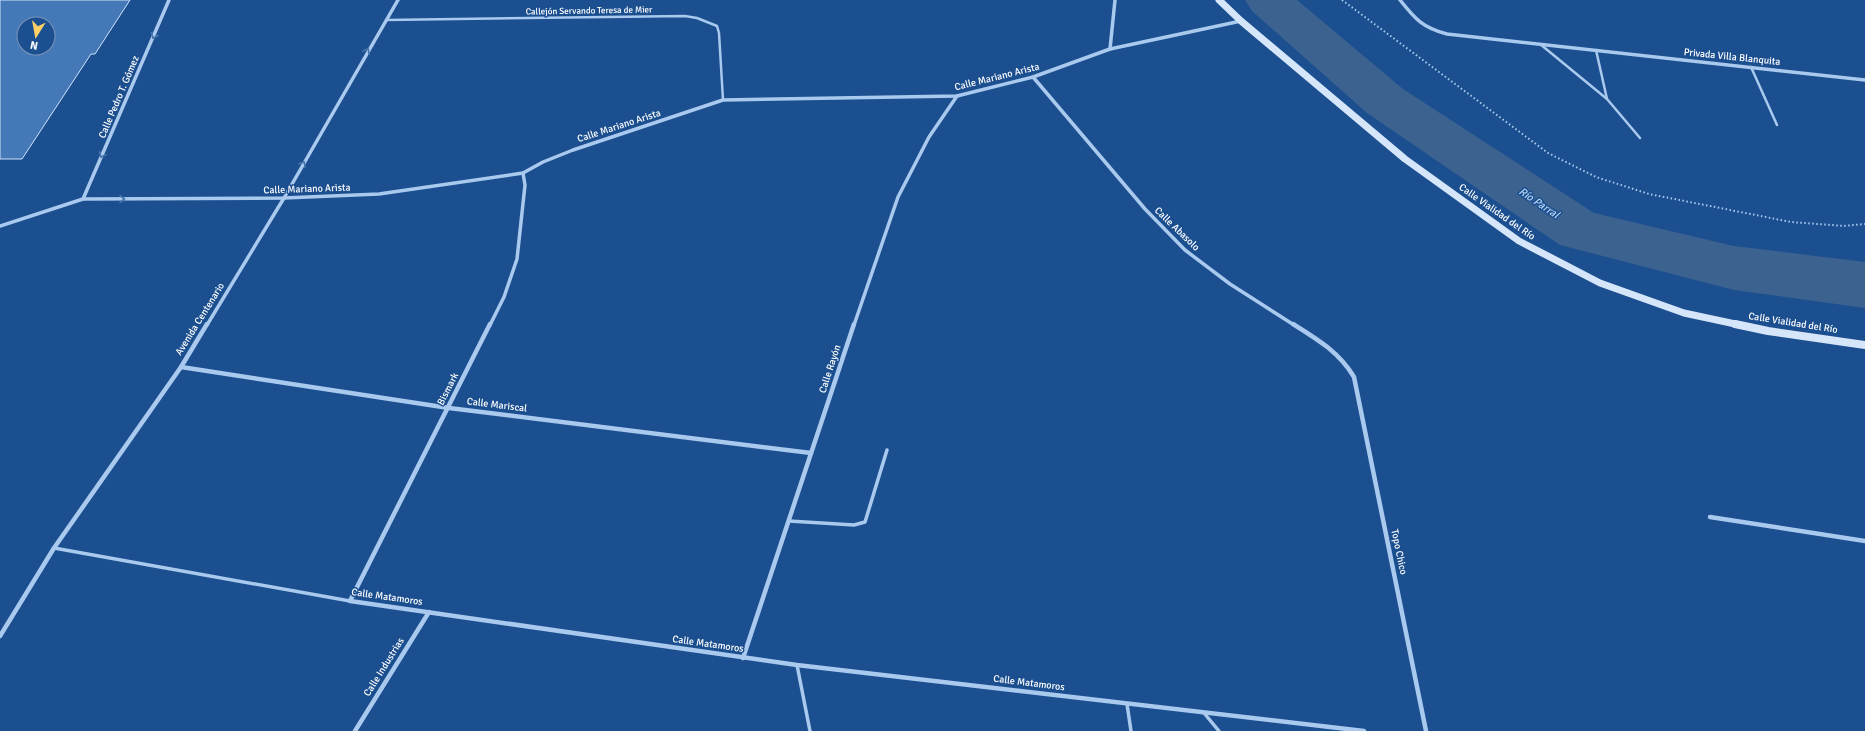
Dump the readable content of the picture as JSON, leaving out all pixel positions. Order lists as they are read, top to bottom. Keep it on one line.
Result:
{"streets":{"main road":["Calle Vialidad del Río"],"street":["Privada Villa Blanquita","Calle Mariano Arista","Calle Pedro T. Gómez","Calle Abasolo","Avenida Centenario","Calle Rayón","Bismark","Calle Mariscal","Topo Chico","Calle Matamoros","Calle Industrias"],"lane":["Callejón Servando Teresa de Mier"]},"crossings":[["Callejón Servando Teresa de Mier","Calle Mariano Arista"],["Callejón Servando Teresa de Mier","Avenida Centenario"],["Calle Mariano Arista","Calle Pedro T. Gómez"],["Calle Mariano Arista","Calle Vialidad del Río"],["Calle Mariano Arista","Calle Abasolo"],["Calle Mariano Arista","Avenida Centenario"],["Calle Mariano Arista","Calle Rayón"],["Calle Mariano Arista","Bismark"],["Calle Abasolo","Topo Chico"],["Avenida Centenario","Calle Mariscal"],["Avenida Centenario","Calle Matamoros"],["Calle Rayón","Calle Mariscal"],["Calle Rayón","Calle Matamoros"],["Bismark","Calle Mariscal"],["Bismark","Calle Matamoros"],["Calle Matamoros","Calle Industrias"]],"one_way":["Calle Pedro T. Gómez"],"water":["Río Parral"],"north":"bottom"}
